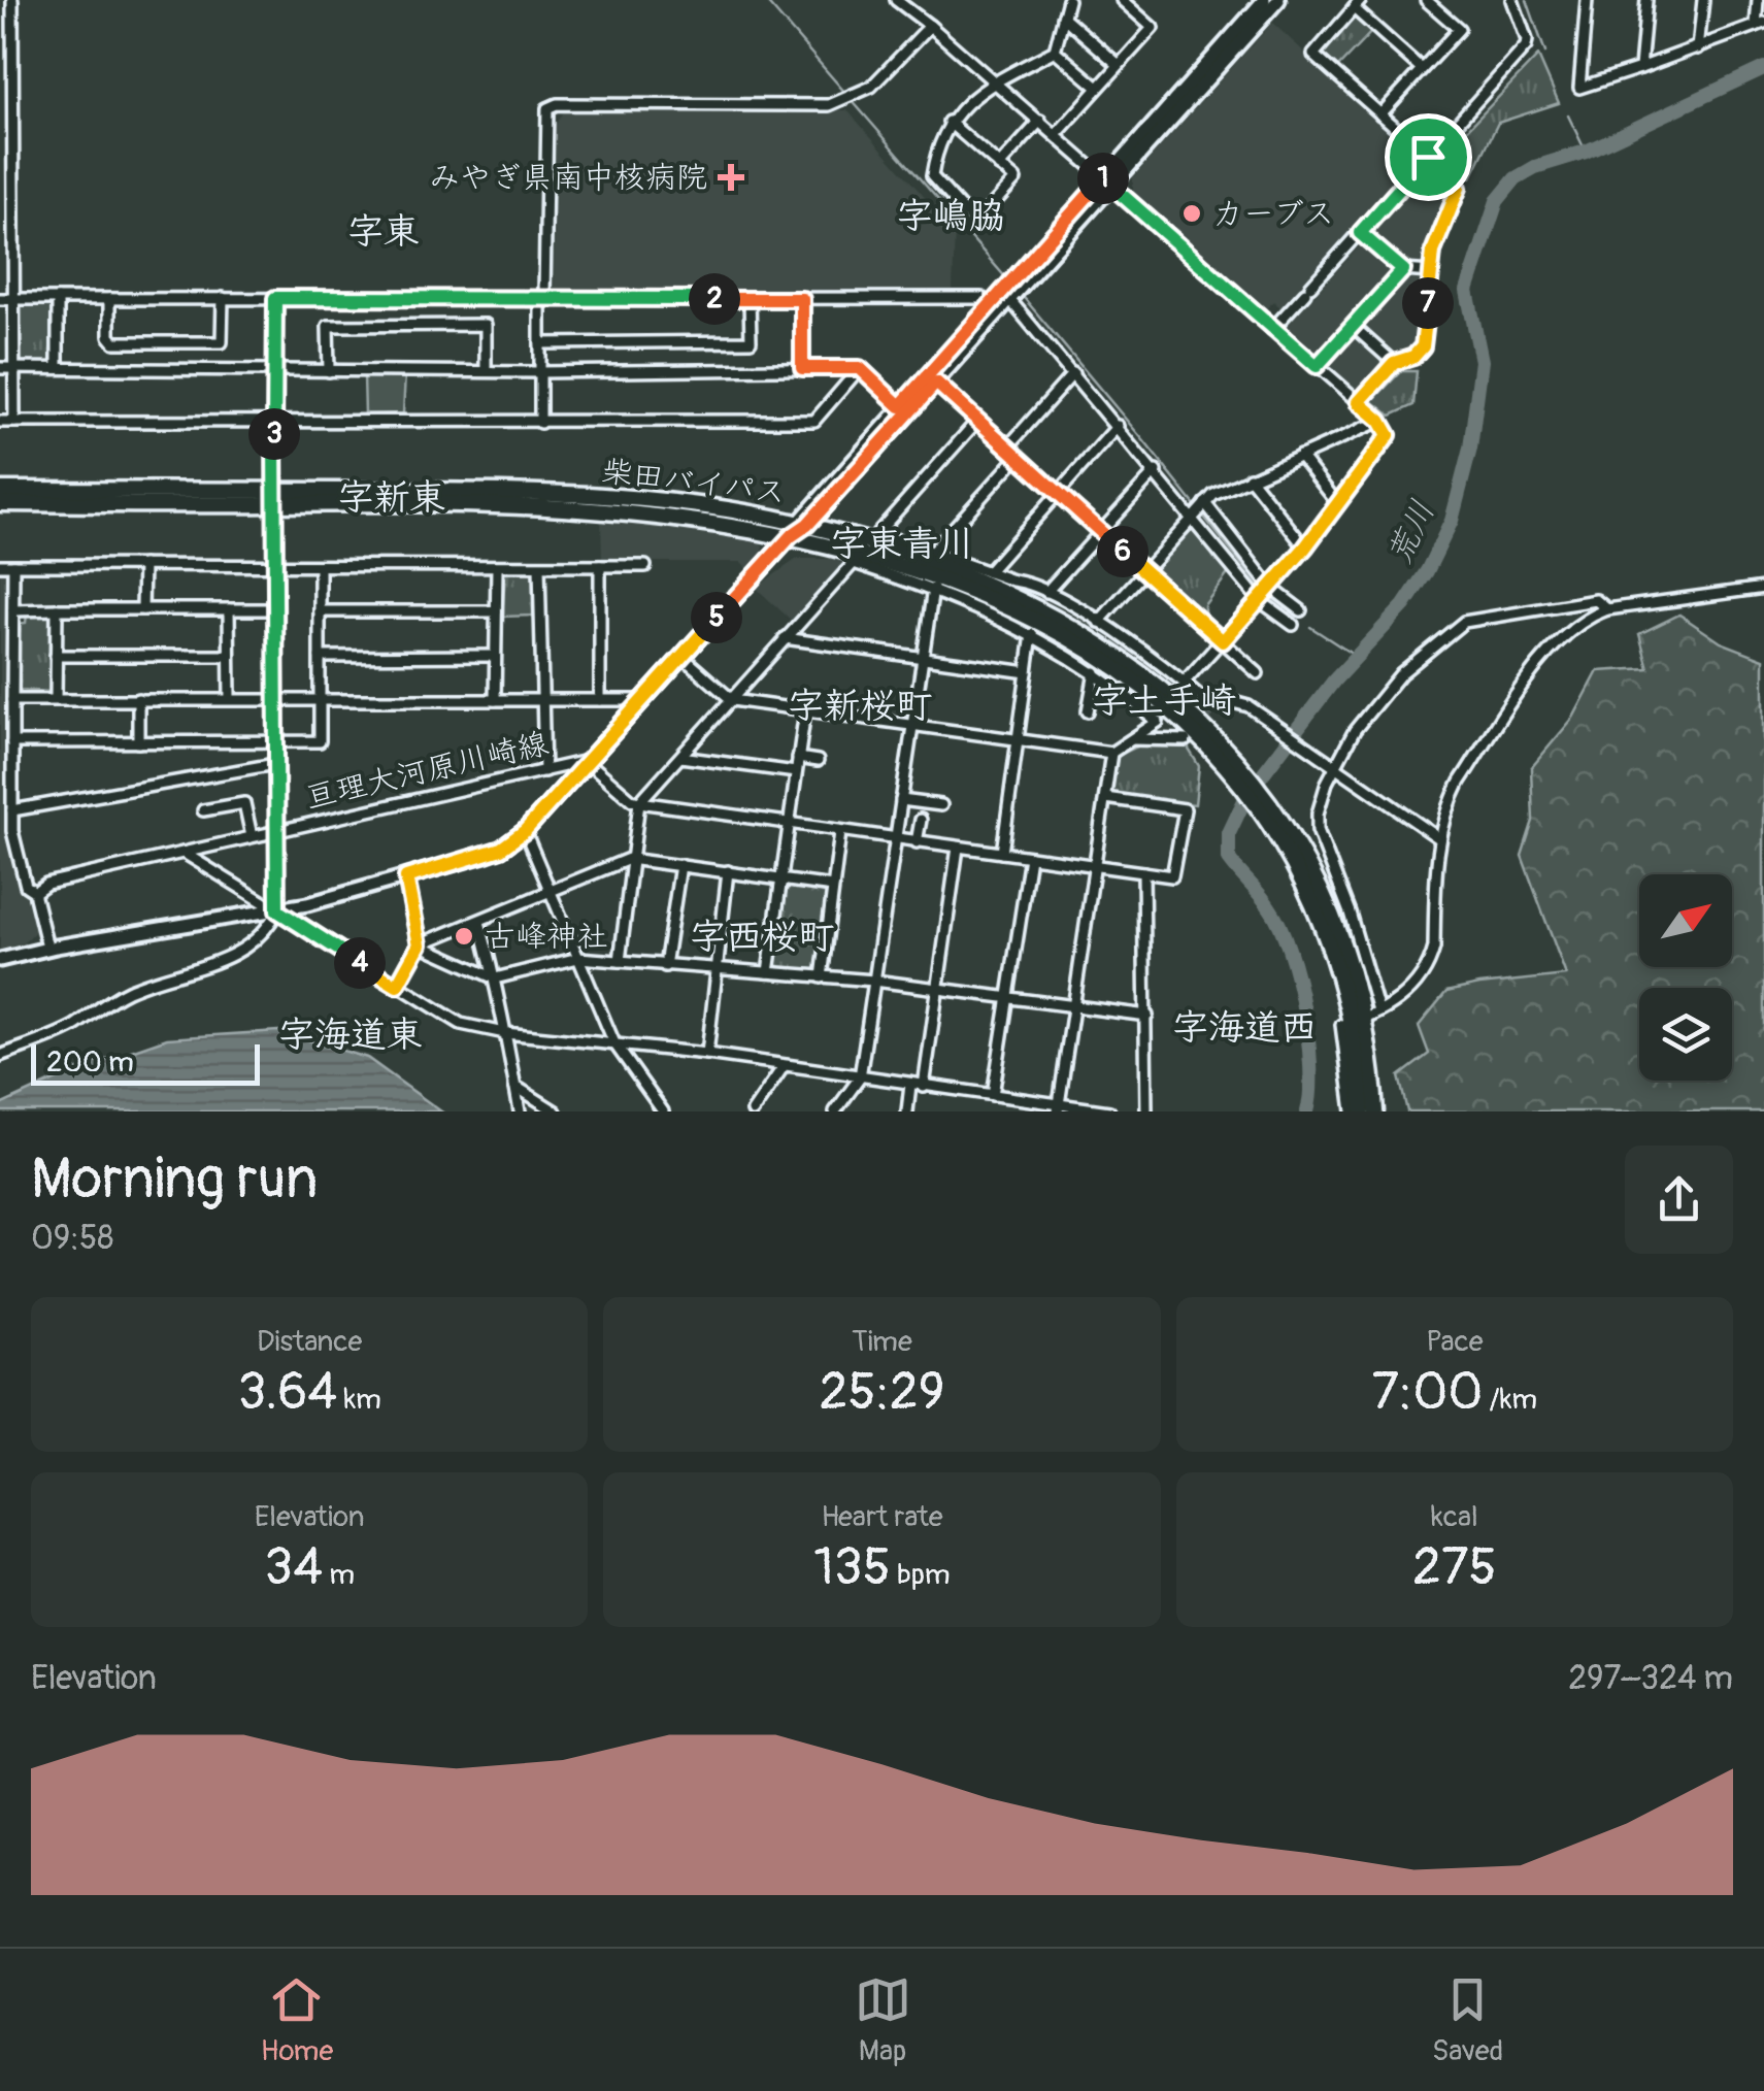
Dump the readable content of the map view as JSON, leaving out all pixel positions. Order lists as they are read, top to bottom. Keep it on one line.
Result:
{"streets":{"highway":["柴田バイパス"],"main road":["亘理大河原川崎線"]},"crossings":[["柴田バイパス","亘理大河原川崎線"]],"districts":["字嶋脇","字東","字新東","字東青川","字土手崎","字新桜町","字西桜町","字海道西","字海道東"],"water":["荒川"],"places":{"health":["みやぎ県南中核病院"],"other":["カーブス","古峰神社"]},"scale_bar":"200 m","north":"top right","page":{"pins":["1","2","7","3","6","5","4"],"scale":"200 m","heading":["Morning run","09:58"],"stats":[["Distance","3.64 km"],["Time","25:29"],["Pace","7:00 /km"],["Elevation","34 m"],["Heart rate","135 bpm"],["kcal","275"]],"chart":["Elevation","297–324 m"],"tabs":["Home","Map","Saved"]}}
